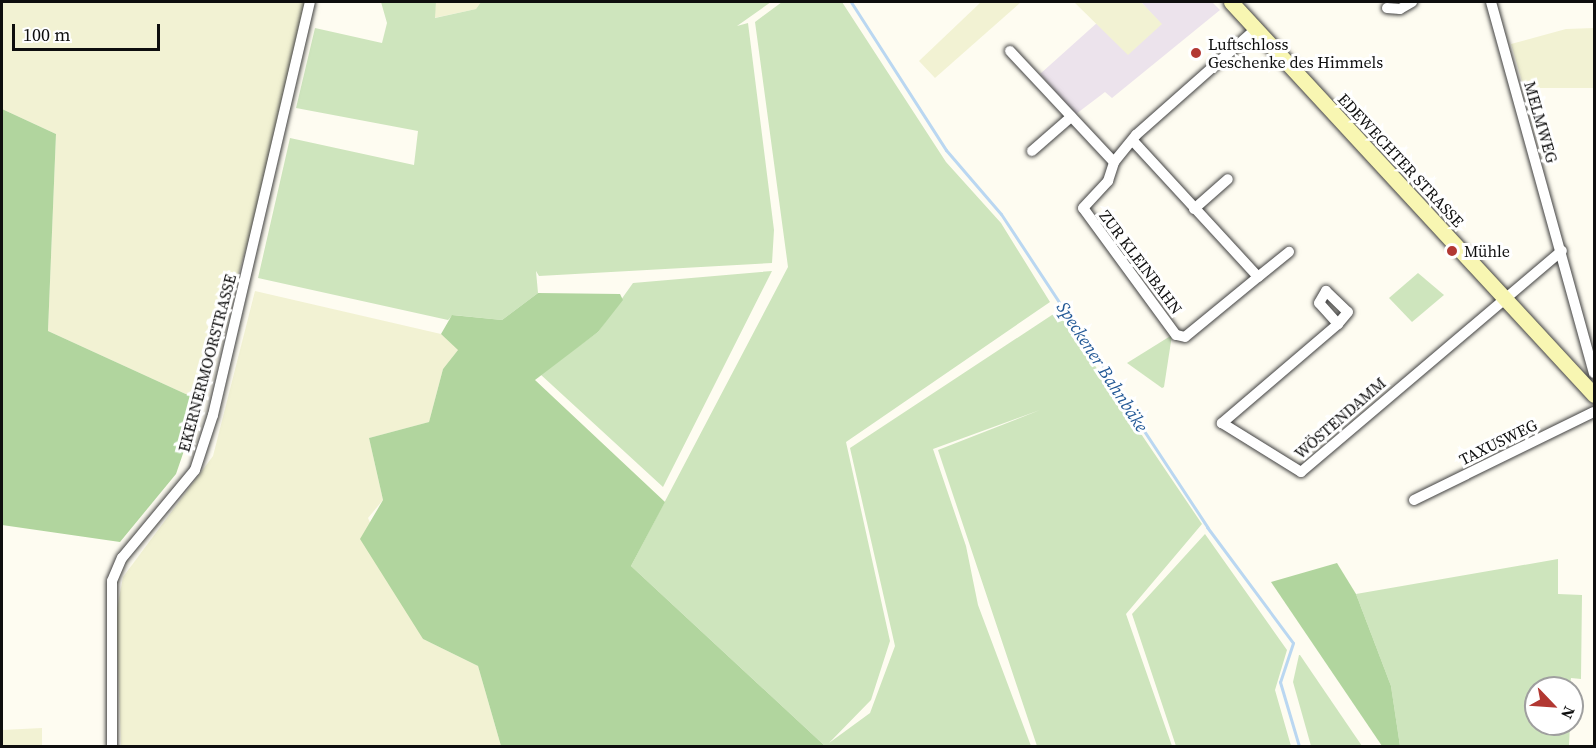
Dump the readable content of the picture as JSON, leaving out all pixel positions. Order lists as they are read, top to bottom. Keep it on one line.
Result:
{"streets":{"main road":["EDEWECHTER STRASSE"],"street":["MELMWEG","ZUR KLEINBAHN","EKERNERMOORSTRASSE","WÖSTENDAMM","TAXUSWEG"]},"crossings":[["EDEWECHTER STRASSE","ZUR KLEINBAHN"],["EDEWECHTER STRASSE","WÖSTENDAMM"]],"water":["Speckener Bahnbäke"],"places":["Luftschloss Geschenke des Himmels","Mühle"],"scale_bar":"100 m","north":"bottom right"}
